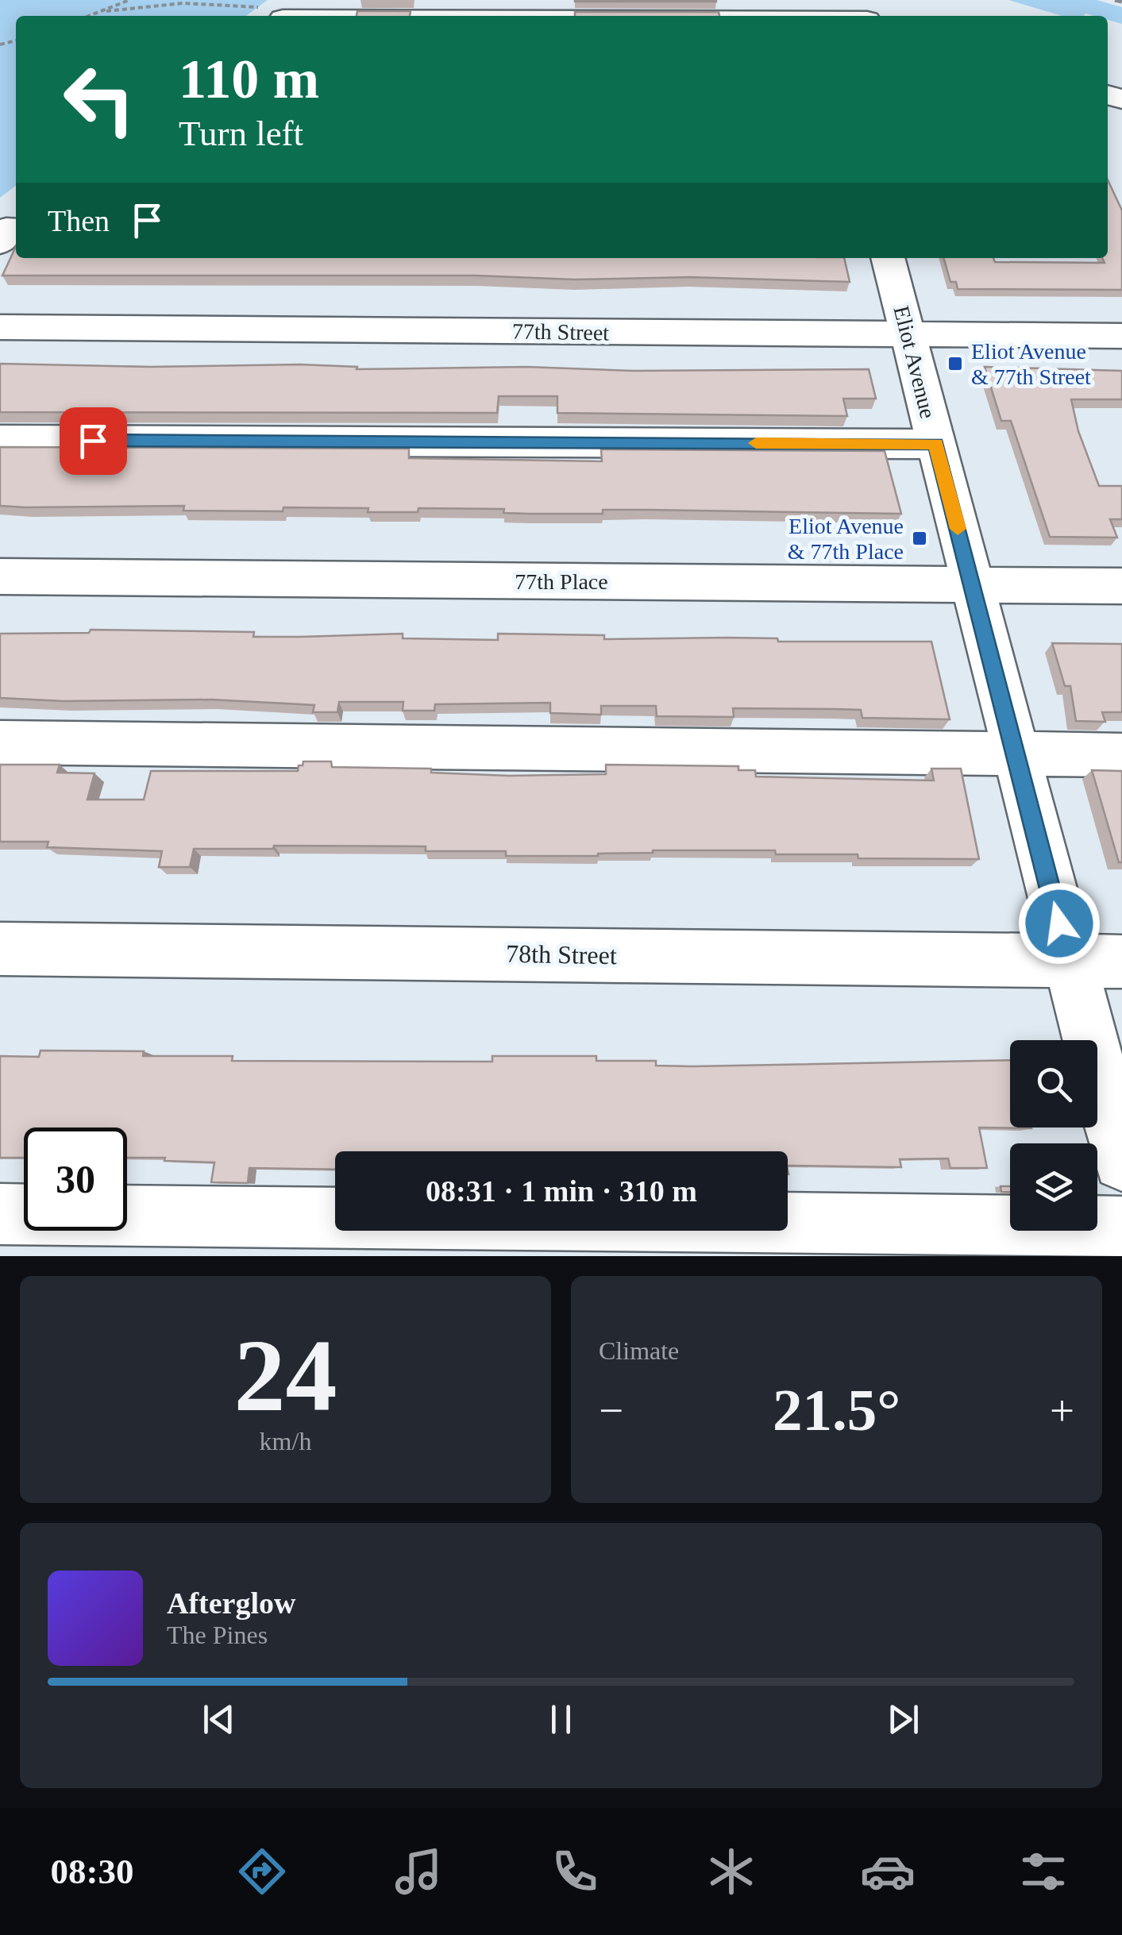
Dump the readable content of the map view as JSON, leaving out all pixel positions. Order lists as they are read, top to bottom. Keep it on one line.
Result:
{"streets":{"street":["77th Street","Eliot Avenue","77th Place","78th Street"]},"crossings":[["77th Street","Eliot Avenue"],["Eliot Avenue","77th Place"],["Eliot Avenue","78th Street"]],"places":{"transit":["Eliot Avenue & 77th Street","Eliot Avenue & 77th Place"]},"page":{"turn":["110 m","Turn left"],"then":"Then","limit":"30","trip":"08:31 · 1 min · 310 m","tile":[["24","km/h"],"Climate"],"heat":["−","21.5°","+"],"song":["Afterglow","The Pines"],"tabs":"08:30"}}
